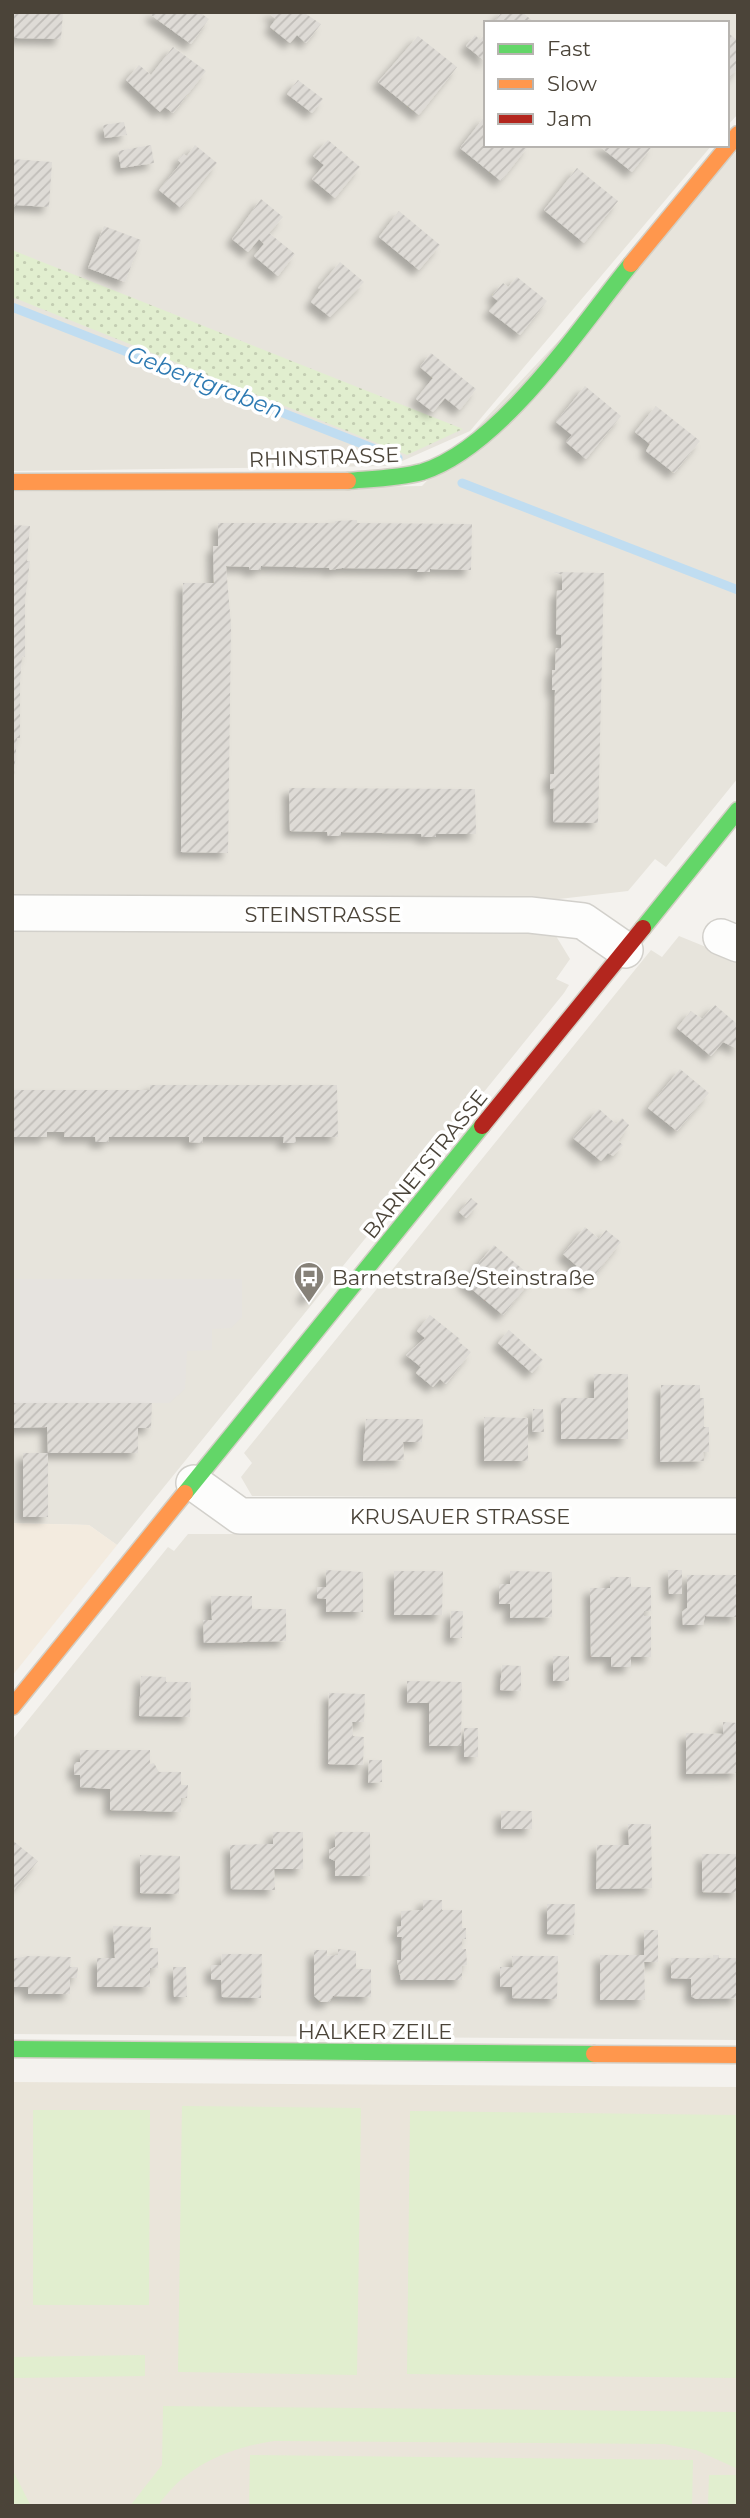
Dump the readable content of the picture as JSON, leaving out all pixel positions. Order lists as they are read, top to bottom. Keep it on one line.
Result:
{"streets":{"street":["RHINSTRASSE","STEINSTRASSE","BARNETSTRASSE","KRUSAUER STRASSE","HALKER ZEILE"]},"crossings":[["STEINSTRASSE","BARNETSTRASSE"],["BARNETSTRASSE","KRUSAUER STRASSE"]],"water":["Gebertgraben"],"places":{"bus stop":["Barnetstraße/Steinstraße"]},"legend":["Fast","Slow","Jam"]}
